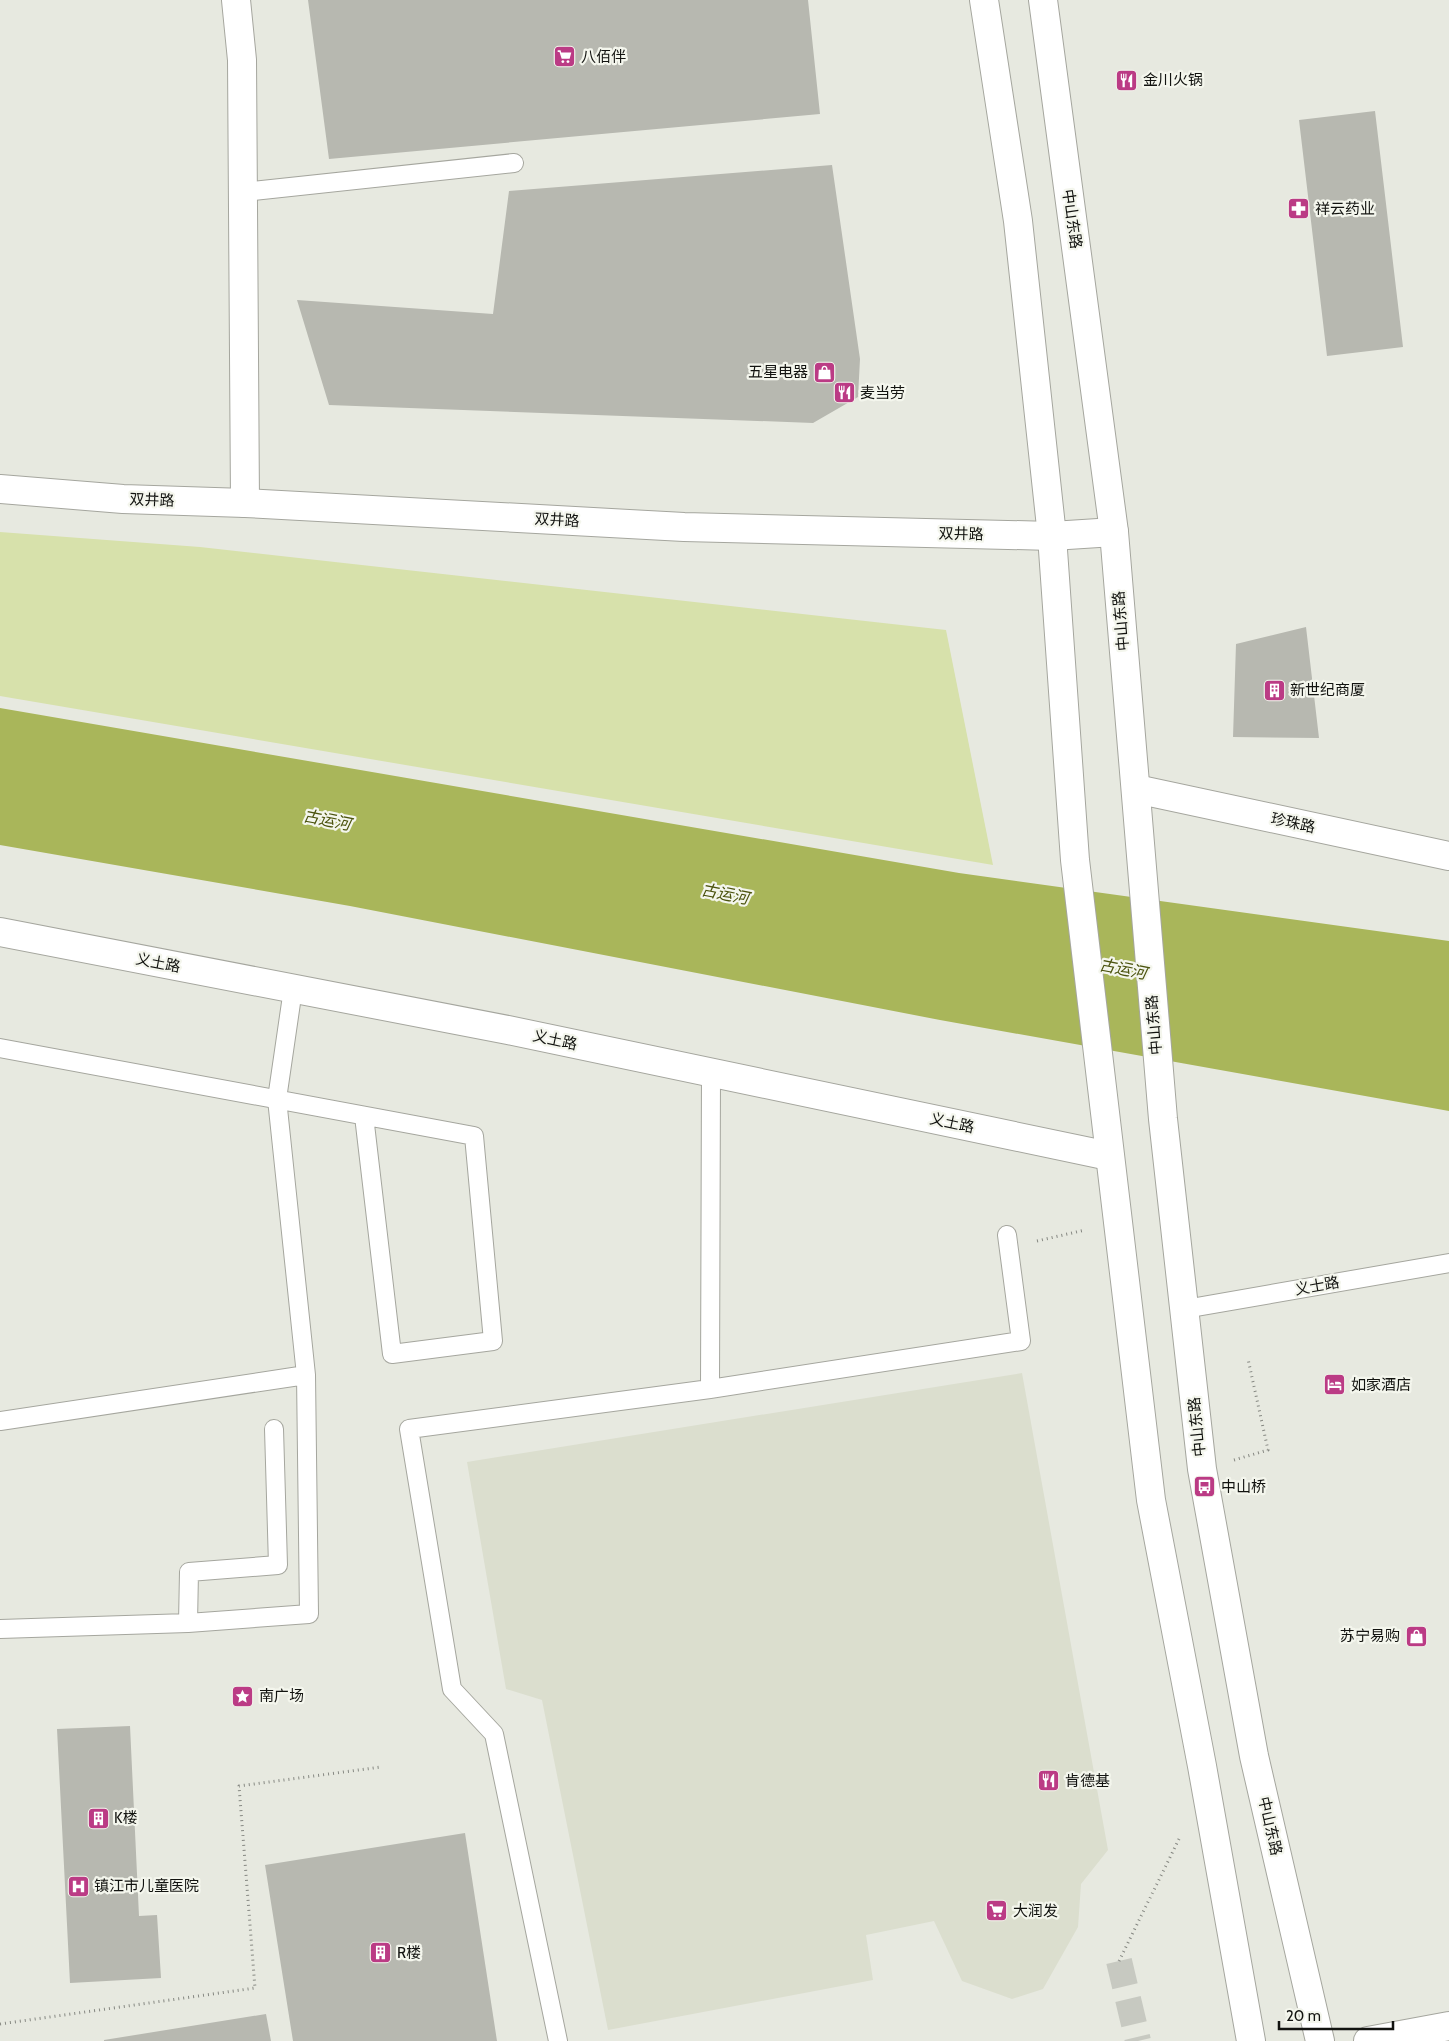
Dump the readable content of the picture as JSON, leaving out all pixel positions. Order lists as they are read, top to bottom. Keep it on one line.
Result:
{"streets":{"main road":["中山东路","双井路","珍珠路","义土路"],"lane":["义士路"]},"crossings":[["中山东路","双井路"],["中山东路","珍珠路"],["中山东路","义士路"]],"water":["古运河"],"places":{"supermarket":["八佰伴","大润发"],"restaurant":["金川火锅","麦当劳","肯德基"],"pharmacy":["祥云药业"],"shop":["五星电器","苏宁易购"],"building":["新世纪商厦","K楼","R楼"],"hotel":["如家酒店"],"bus stop":["中山桥"],"place":["南广场"],"hospital":["镇江市儿童医院"]},"scale_bar":"20 m"}
